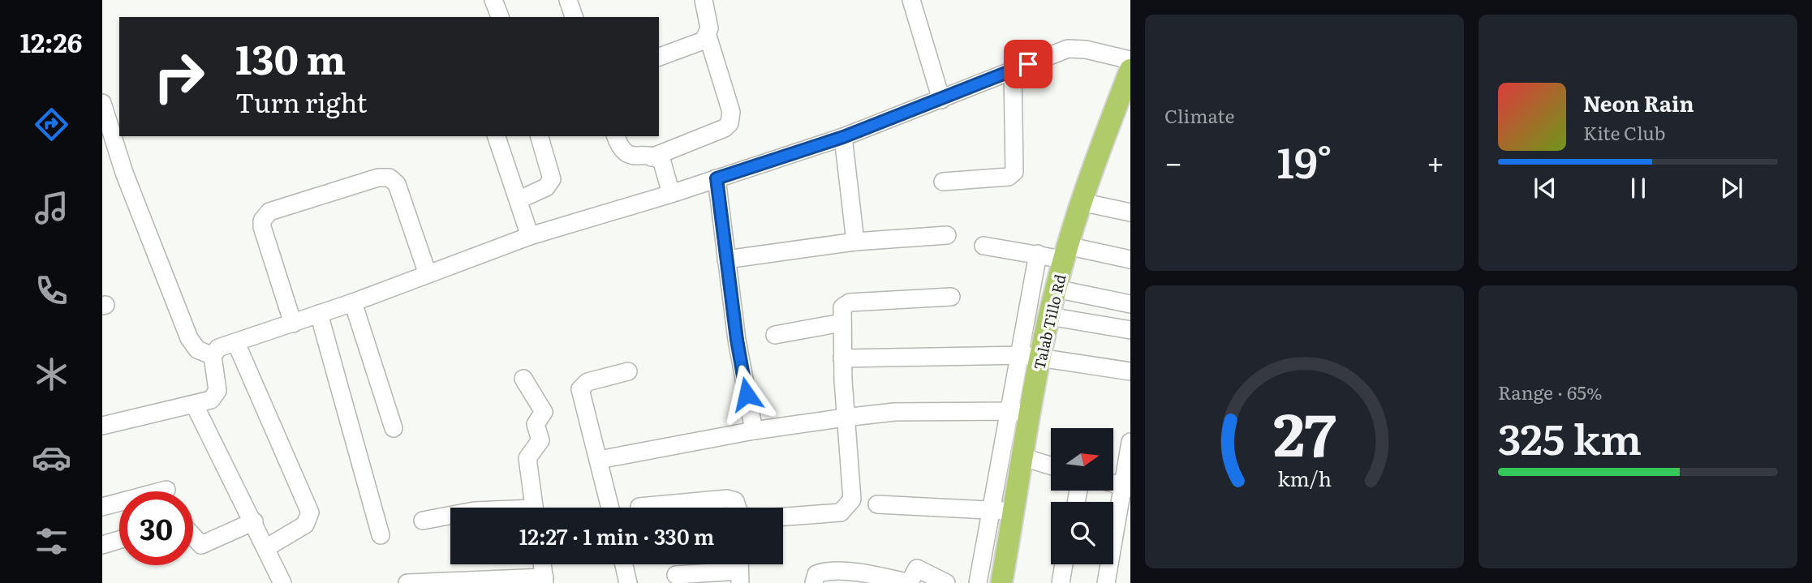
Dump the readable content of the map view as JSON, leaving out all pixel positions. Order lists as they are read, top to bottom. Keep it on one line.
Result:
{"streets":{"main road":["Talab Tillo Rd"]},"north":"right","page":{"tabs":"12:26","tile":["Climate",["Range · 65%","325 km"]],"turn":["130 m","Turn right"],"song":["Neon Rain","Kite Club"],"heat":["−","19°","+"],"limit":"30","trip":"12:27 · 1 min · 330 m","gauge":["27","km/h"]}}
